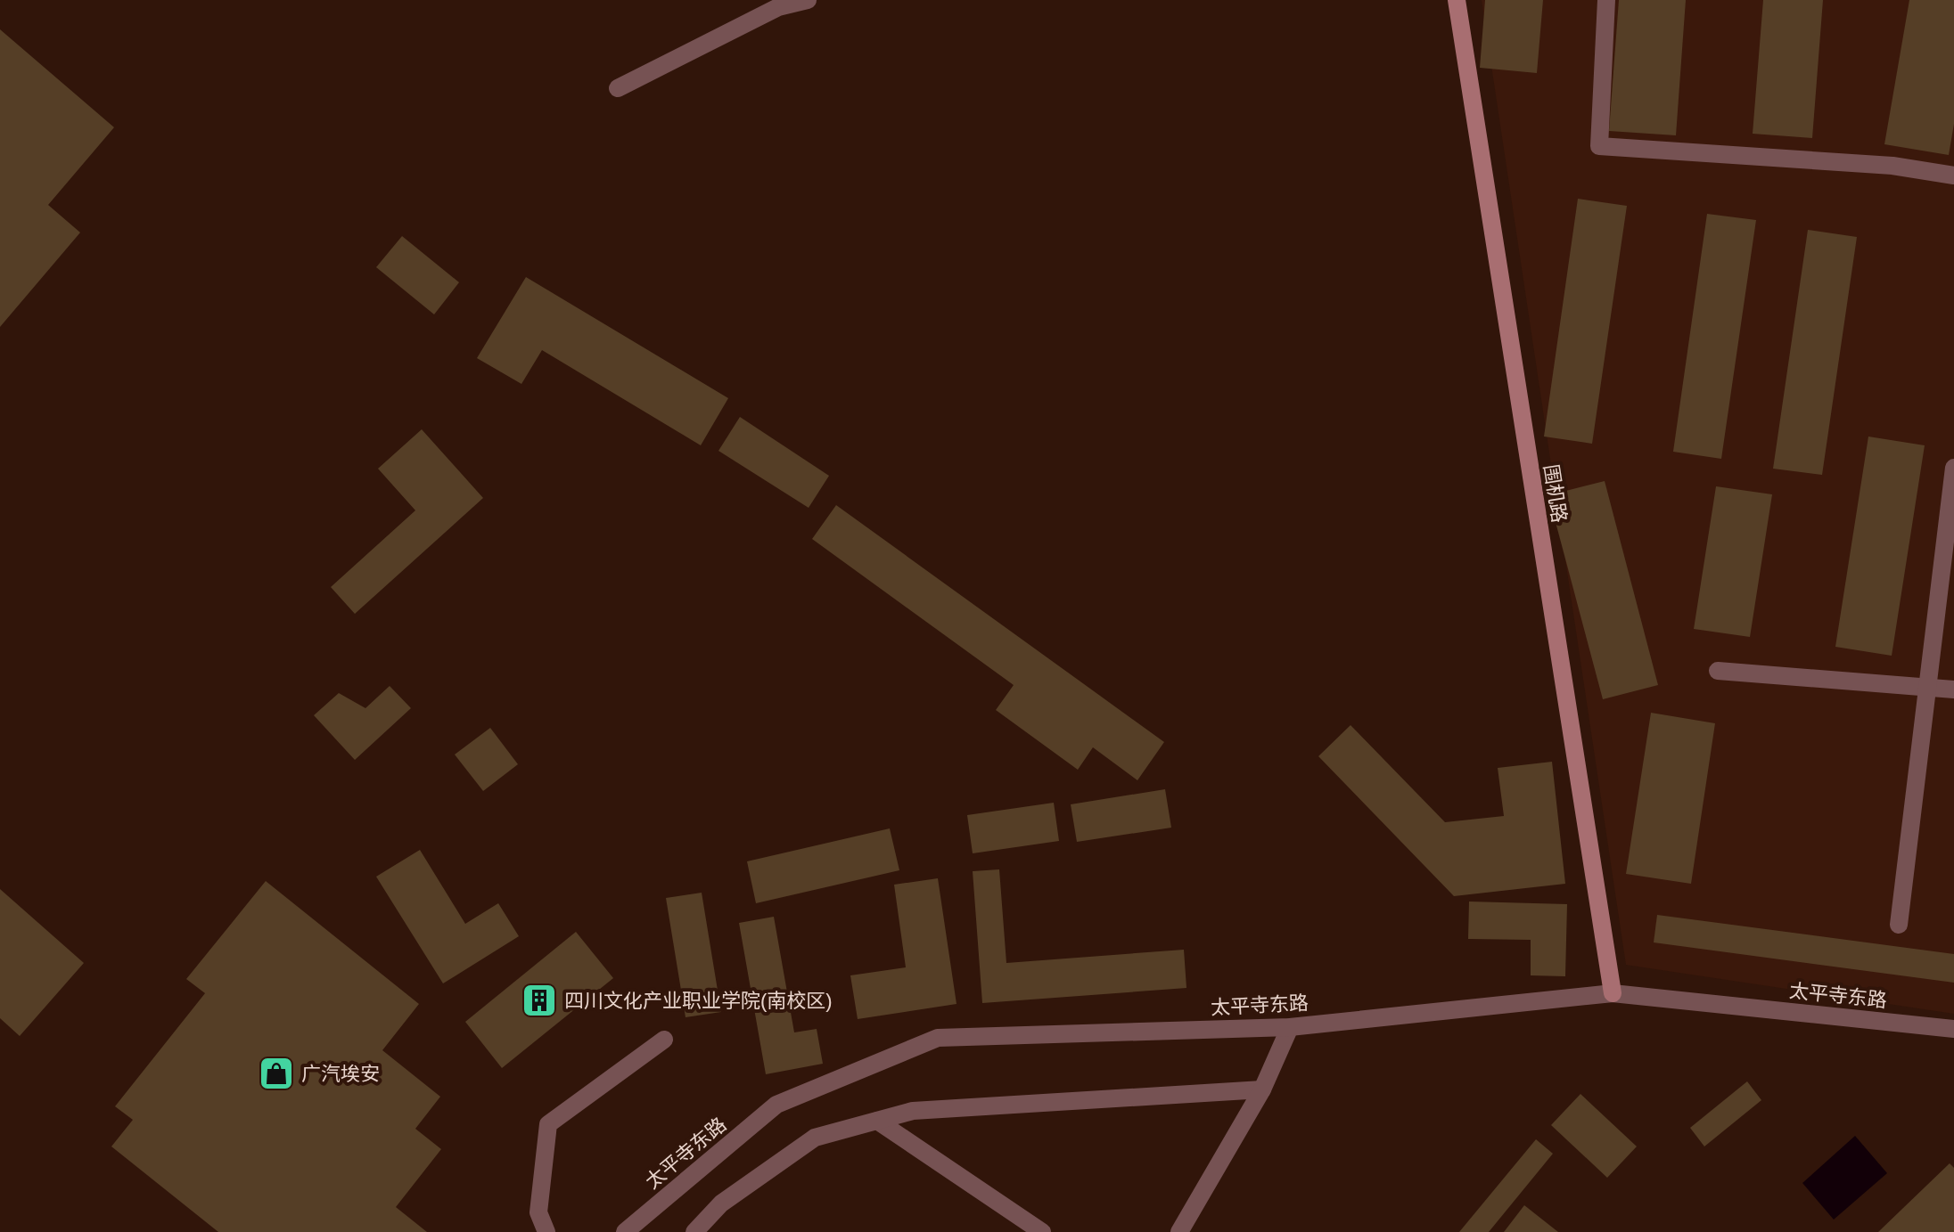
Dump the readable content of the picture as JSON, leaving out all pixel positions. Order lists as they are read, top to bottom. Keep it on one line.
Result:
{"streets":{"street":["围机路","太平寺东路"]},"crossings":[["围机路","太平寺东路"]],"places":{"building":["四川文化产业职业学院(南校区)"],"shop":["广汽埃安"]}}
